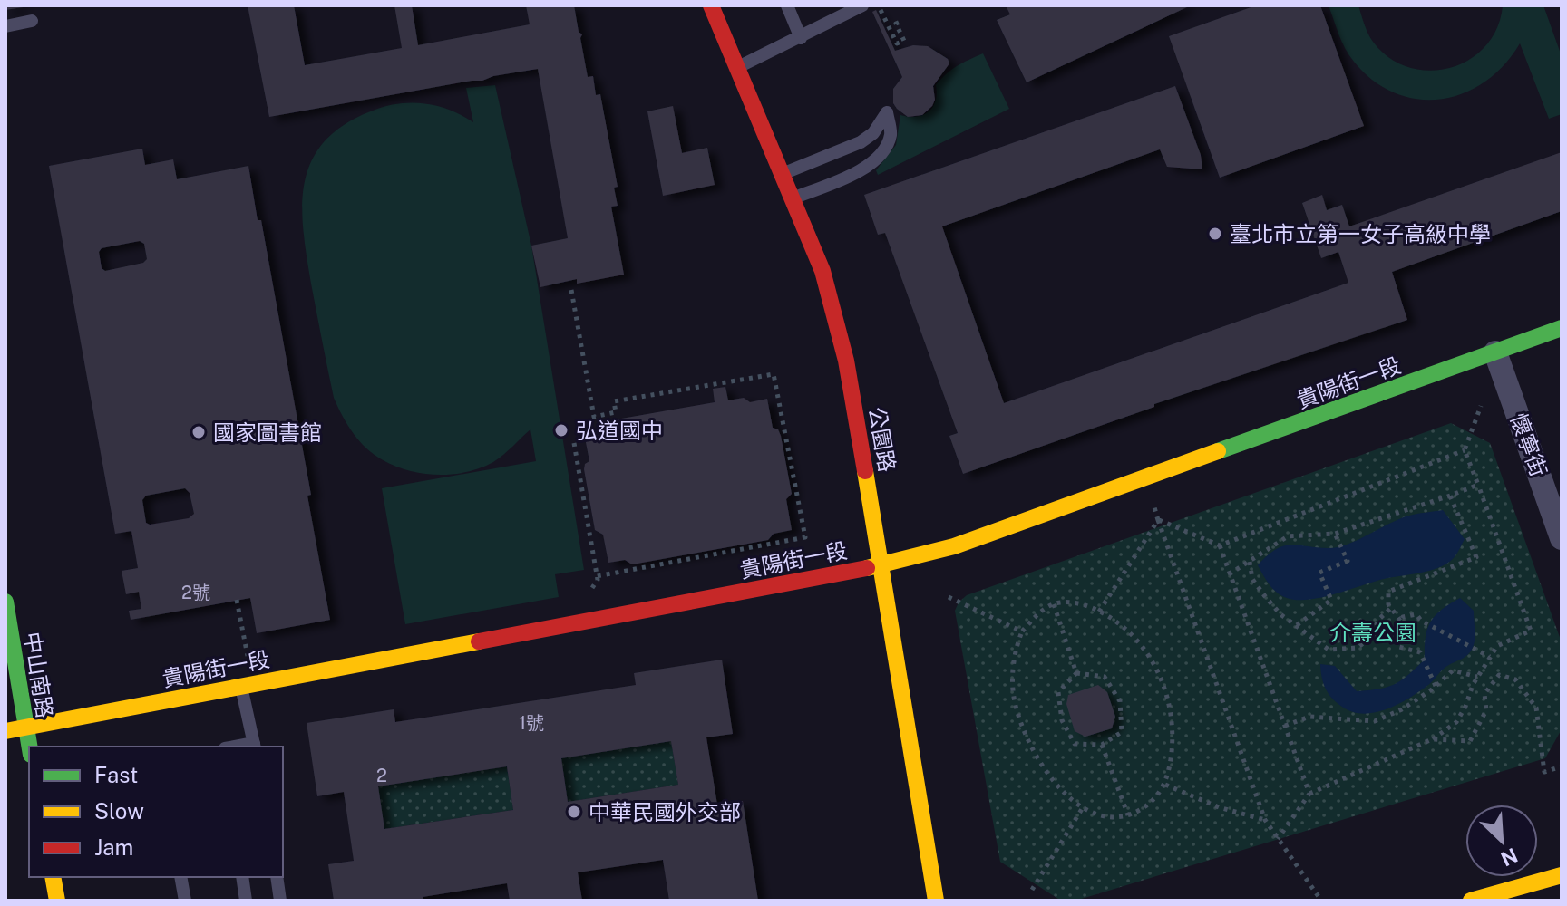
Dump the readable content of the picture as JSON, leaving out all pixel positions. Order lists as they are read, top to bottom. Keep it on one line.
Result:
{"streets":{"street":["貴陽街一段","公園路","懷寧街","中山南路"]},"crossings":[["貴陽街一段","公園路"],["貴陽街一段","懷寧街"],["貴陽街一段","中山南路"]],"parks":["介壽公園"],"places":["臺北市立第一女子高級中學","弘道國中","國家圖書館","中華民國外交部"],"house_numbers":["2號","1號","2"],"legend":["Fast","Slow","Jam"],"north":"bottom right"}
